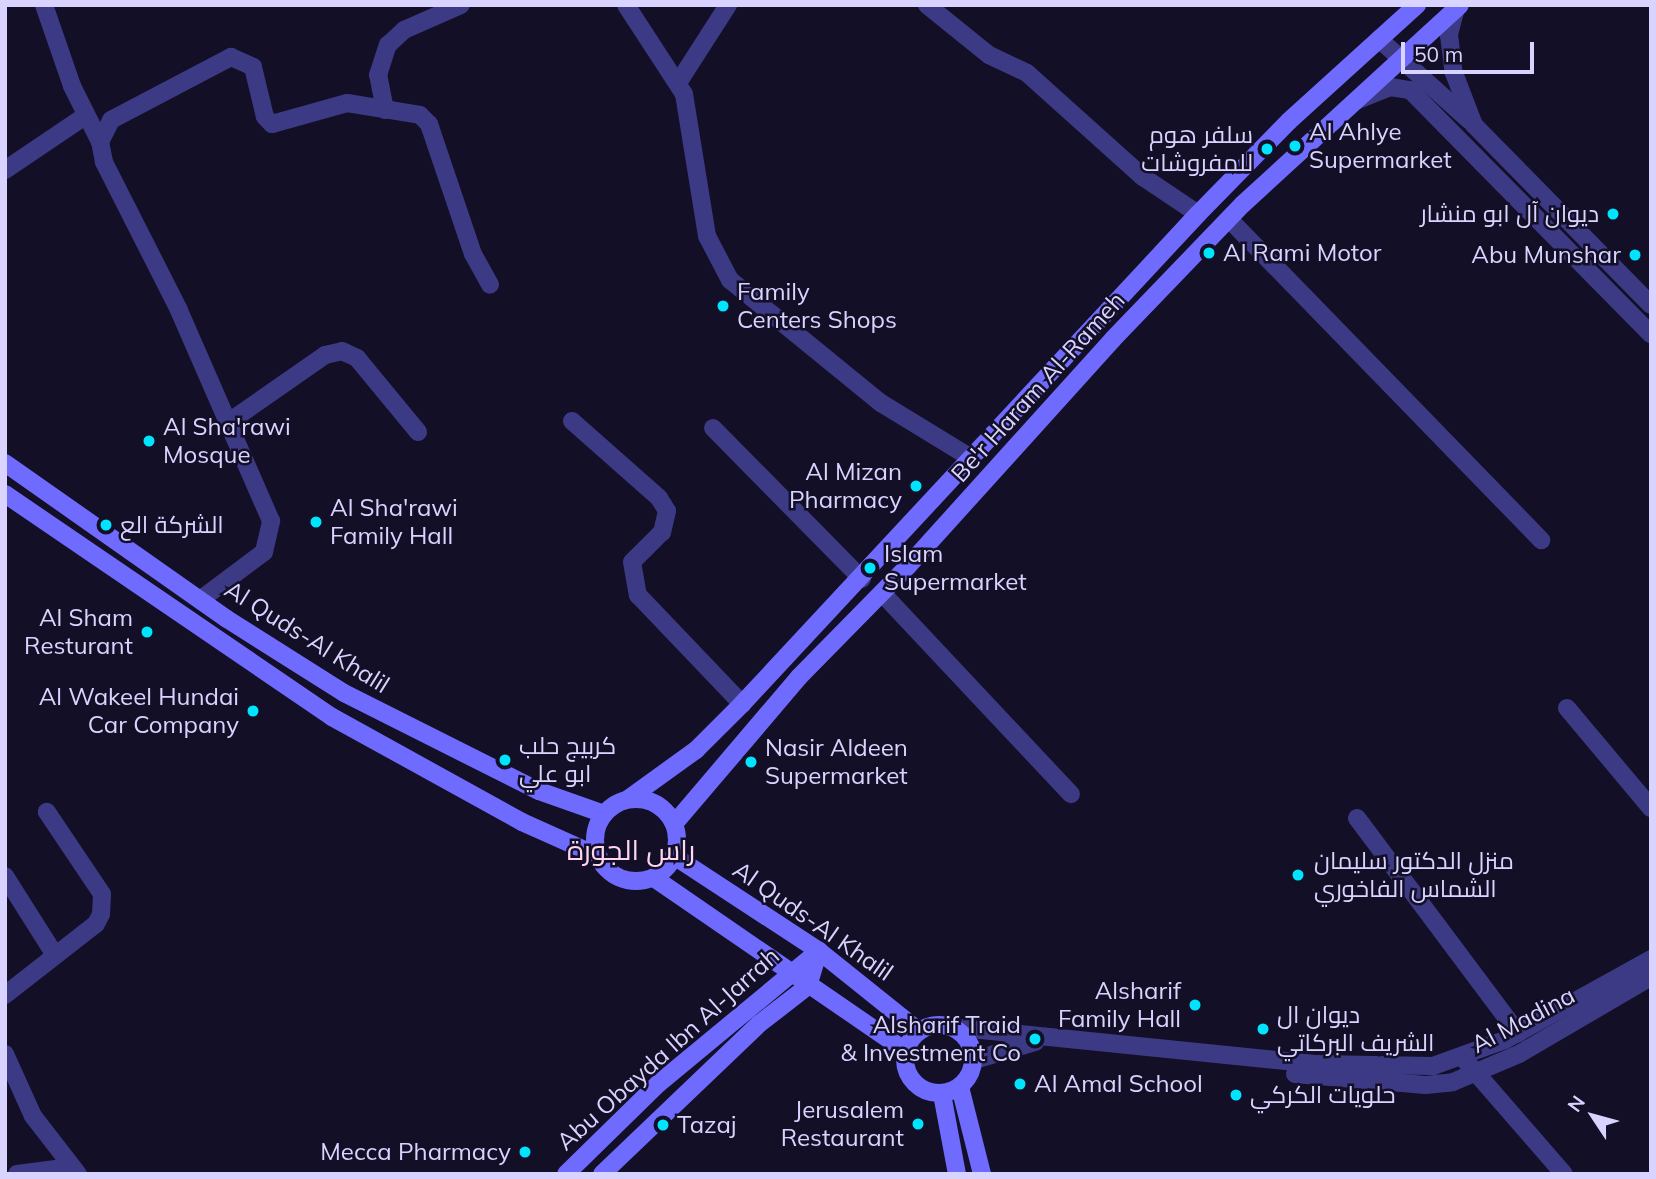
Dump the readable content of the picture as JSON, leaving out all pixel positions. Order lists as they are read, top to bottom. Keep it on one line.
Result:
{"streets":{"main road":["Be'r Haram Al-Rameh","Al Quds-Al Khalil","Abu Obayda Ibn Al-Jarrah"],"street":["Al Madina"]},"crossings":[["Be'r Haram Al-Rameh","Al Quds-Al Khalil"],["Al Quds-Al Khalil","Abu Obayda Ibn Al-Jarrah"]],"districts":["راس الجورة"],"places":["Al Ahlye Supermarket","سلفر هوم للمفروشات","ديوان آل ابو منشار","Al Rami Motor","Abu Munshar","Family Centers Shops","Al Sha'rawi Mosque","Al Mizan Pharmacy","Al Sha'rawi Family Hall","الشركة الع","Islam Supermarket","Al Sham Resturant","Al Wakeel Hundai Car Company","كربيج حلب ابو علي","Nasir Aldeen Supermarket","منزل الدكتور سليمان الشماس الفاخوري","Alsharif Family Hall","ديوان ال الشريف البركاتي","Alsharif Traid & Investment Co","Al Amal School","حلويات الكركي","Jerusalem Restaurant","Tazaj","Mecca Pharmacy"],"scale_bar":"50 m","north":"top left"}
